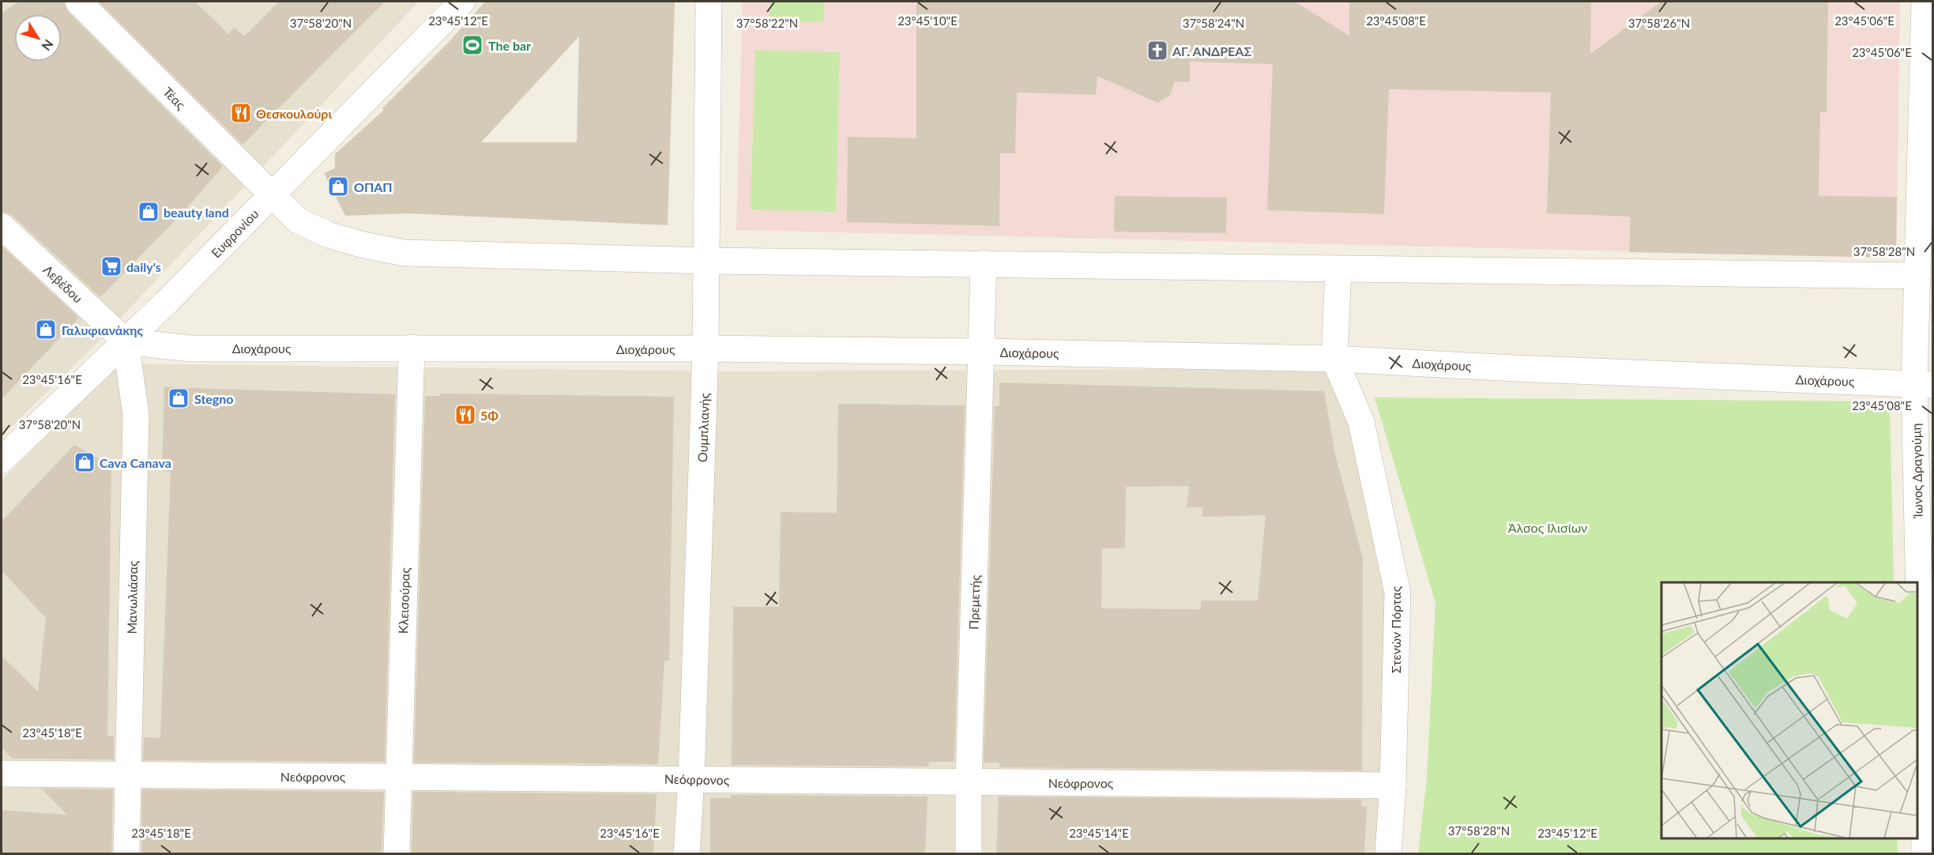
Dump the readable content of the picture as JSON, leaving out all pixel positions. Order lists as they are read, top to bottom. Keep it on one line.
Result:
{"streets":{"street":["Τέας","Ευφρονίου","Λεβέδου","Διοχάρους","Ουμπλιανής","Ίωνος Δραγούμη","Μανωλιάσας","Κλεισούρας","Πρεμετής","Στενών Πόρτας","Νεόφρονος"]},"crossings":[["Τέας","Ευφρονίου"],["Ευφρονίου","Λεβέδου"],["Ευφρονίου","Διοχάρους"],["Ευφρονίου","Μανωλιάσας"],["Λεβέδου","Διοχάρους"],["Λεβέδου","Μανωλιάσας"],["Διοχάρους","Ουμπλιανής"],["Διοχάρους","Ίωνος Δραγούμη"],["Διοχάρους","Μανωλιάσας"],["Διοχάρους","Κλεισούρας"],["Διοχάρους","Πρεμετής"],["Διοχάρους","Στενών Πόρτας"],["Ουμπλιανής","Νεόφρονος"],["Μανωλιάσας","Νεόφρονος"],["Κλεισούρας","Νεόφρονος"],["Πρεμετής","Νεόφρονος"],["Στενών Πόρτας","Νεόφρονος"]],"parks":["Άλσος Ιλισίων"],"places":{"sports":["The bar"],"church":["ΑΓ. ΑΝΔΡΕΑΣ"],"restaurant":["Θεσκουλούρι","5Φ"],"shop":["ΟΠΑΠ","beauty land","Γαλυφιανάκης","Stegno","Cava Canava"],"supermarket":["daily's"]},"north":"bottom right","coordinates":["23°45'06\"E","23°45'12\"E","23°45'10\"E","23°45'08\"E","37°58'20\"N","37°58'22\"N","37°58'24\"N","37°58'26\"N","37°58'28\"N","23°45'16\"E","23°45'18\"E","23°45'14\"E"]}
